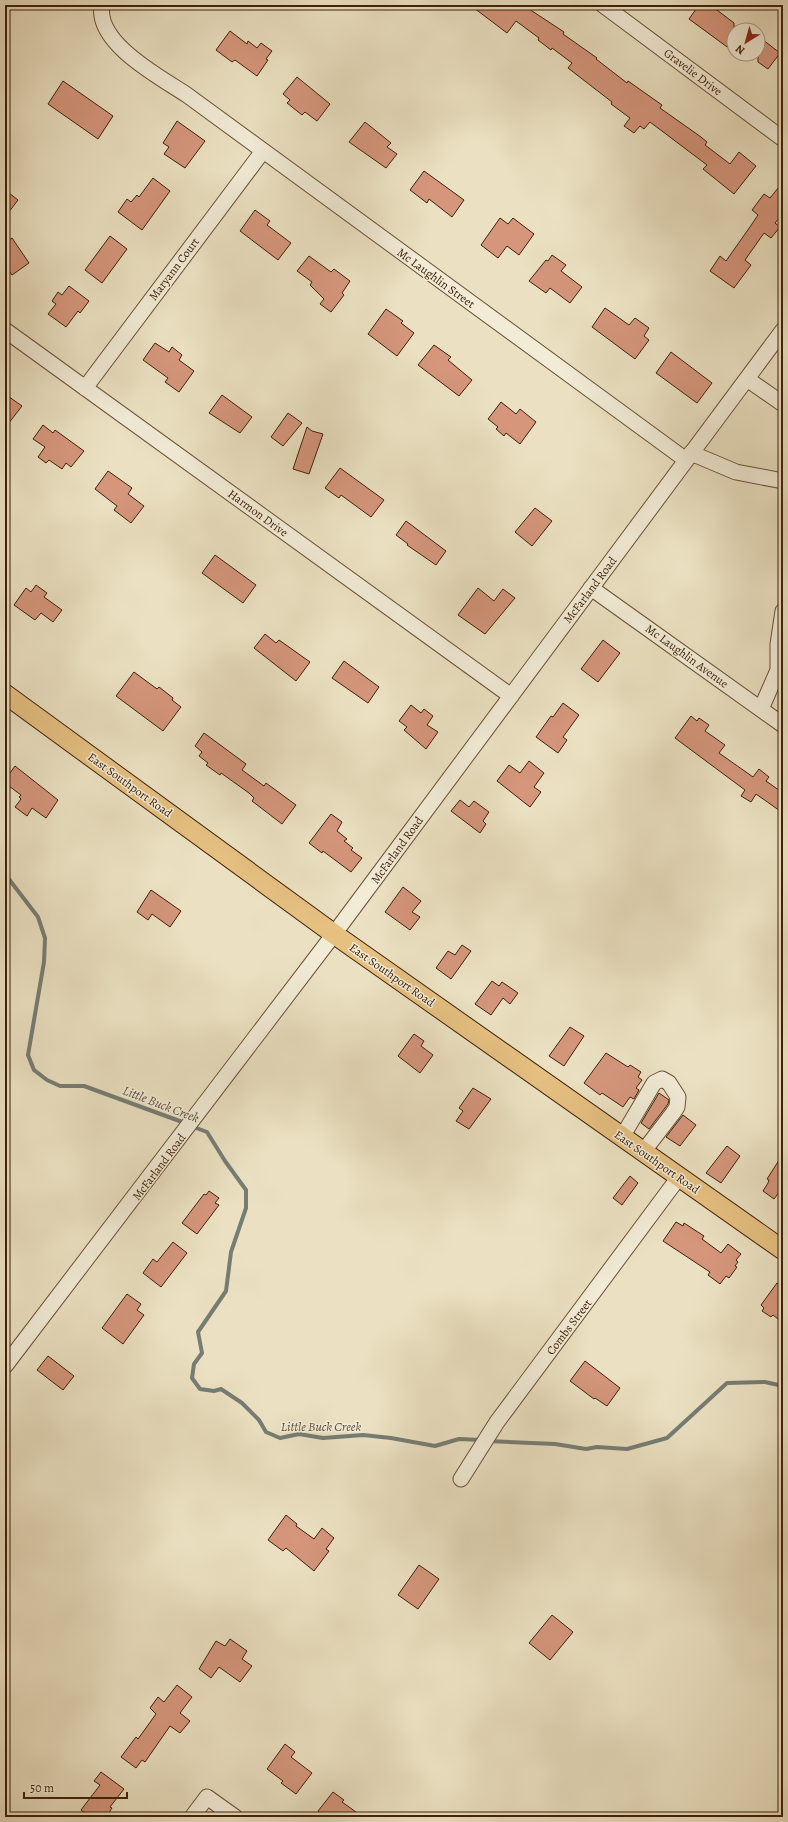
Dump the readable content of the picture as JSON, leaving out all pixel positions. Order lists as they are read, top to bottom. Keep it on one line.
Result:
{"streets":{"main road":["East Southport Road"],"street":["Gravelie Drive","Maryann Court","Mc Laughlin Street","Harmon Drive","McFarland Road","Mc Laughlin Avenue","Combs Street"]},"crossings":[["Maryann Court","Mc Laughlin Street"],["Maryann Court","Harmon Drive"],["Mc Laughlin Street","McFarland Road"],["Harmon Drive","McFarland Road"],["McFarland Road","Mc Laughlin Avenue"],["McFarland Road","East Southport Road"],["East Southport Road","Combs Street"]],"water":["Little Buck Creek"],"scale_bar":"50 m","north":"bottom left"}
